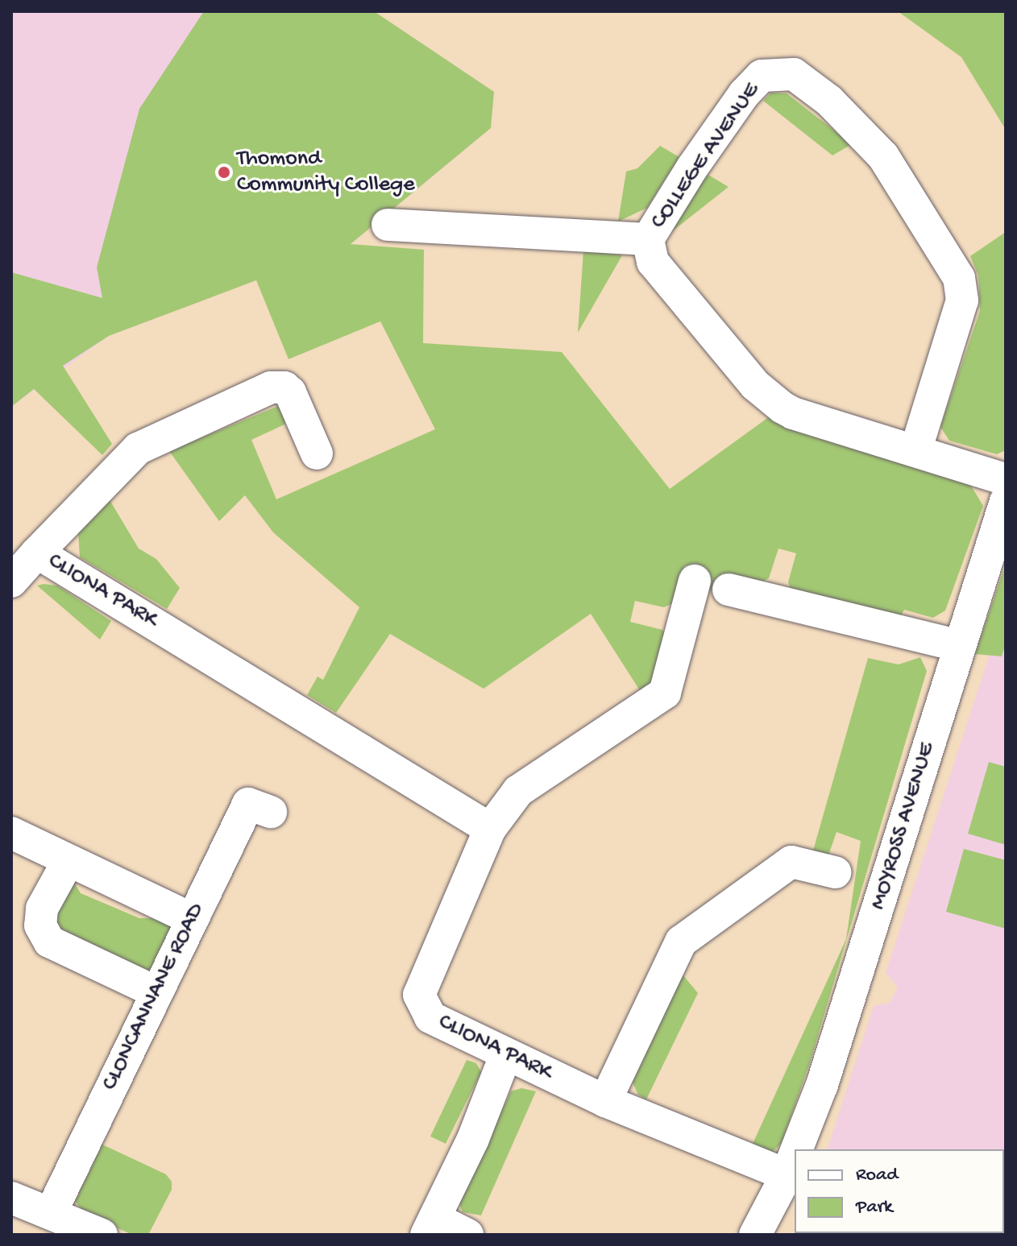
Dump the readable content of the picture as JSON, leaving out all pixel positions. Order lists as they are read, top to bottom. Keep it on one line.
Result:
{"streets":{"street":["COLLEGE AVENUE","CLIONA PARK","MOYROSS AVENUE","CLONCANNANE ROAD"]},"crossings":[["CLIONA PARK","MOYROSS AVENUE"]],"places":["Thomond Community College"],"legend":["Road","Park"]}
